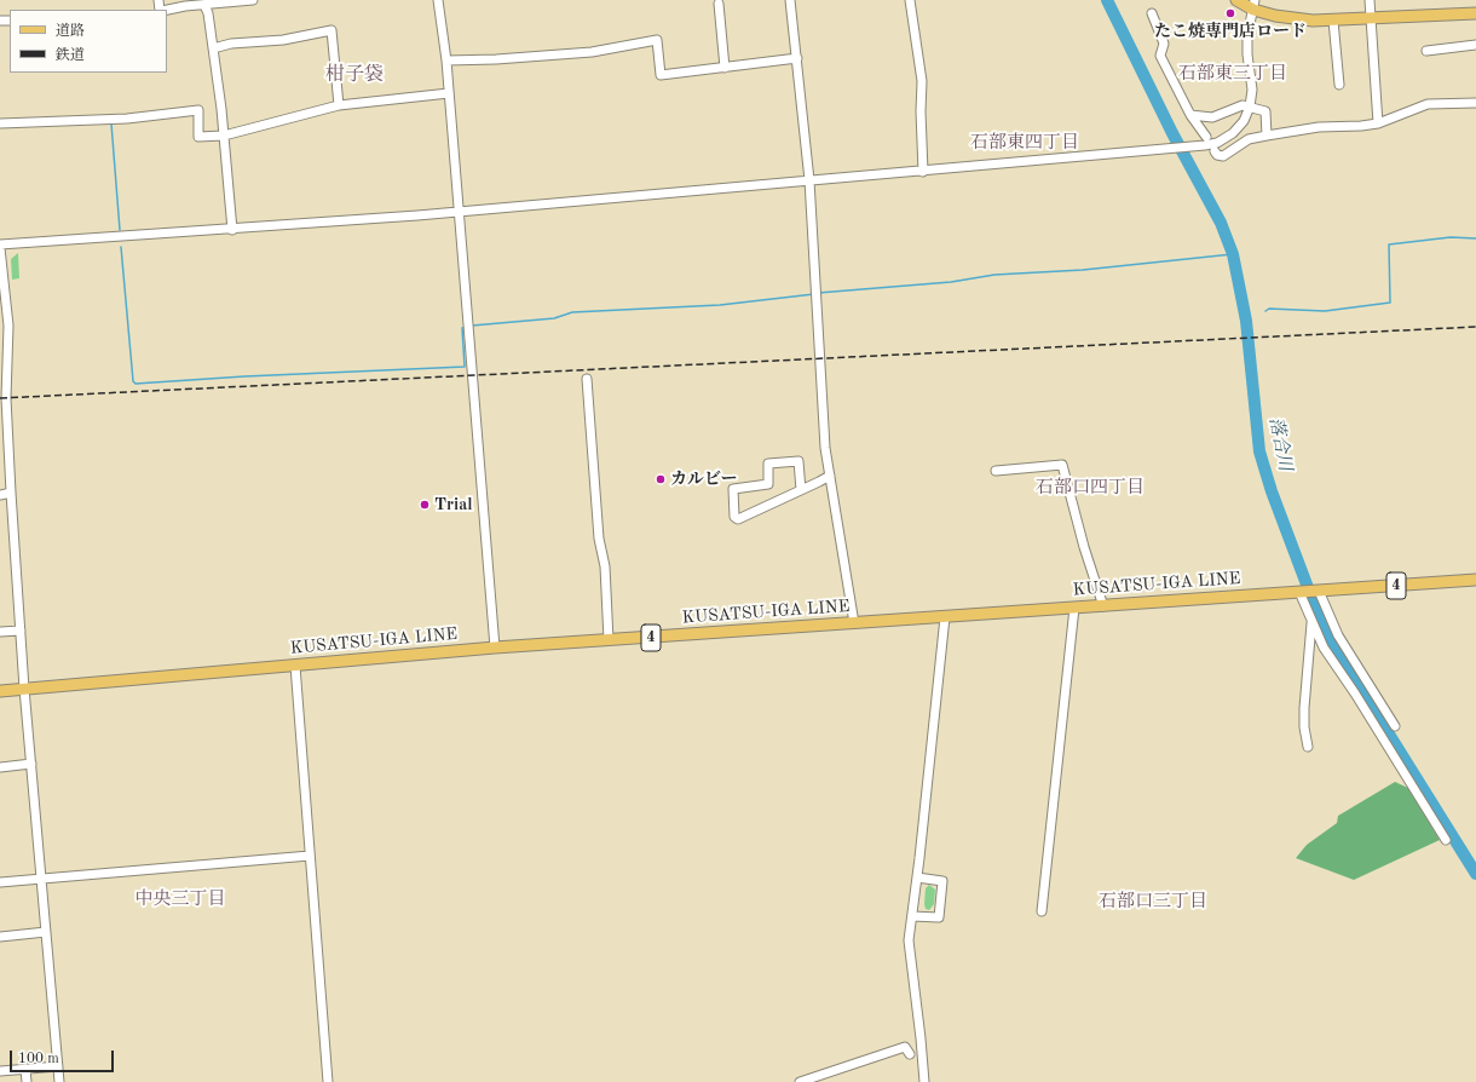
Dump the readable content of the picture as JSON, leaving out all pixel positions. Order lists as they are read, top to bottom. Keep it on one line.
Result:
{"streets":{"main road":["KUSATSU-IGA LINE","4"]},"districts":["石部東三丁目","柑子袋","石部東四丁目","石部口四丁目","中央三丁目","石部口三丁目"],"water":["落合川"],"places":["たこ焼専門店ロード","カルビー","Trial"],"legend":["道路","鉄道"],"scale_bar":"100 m"}
